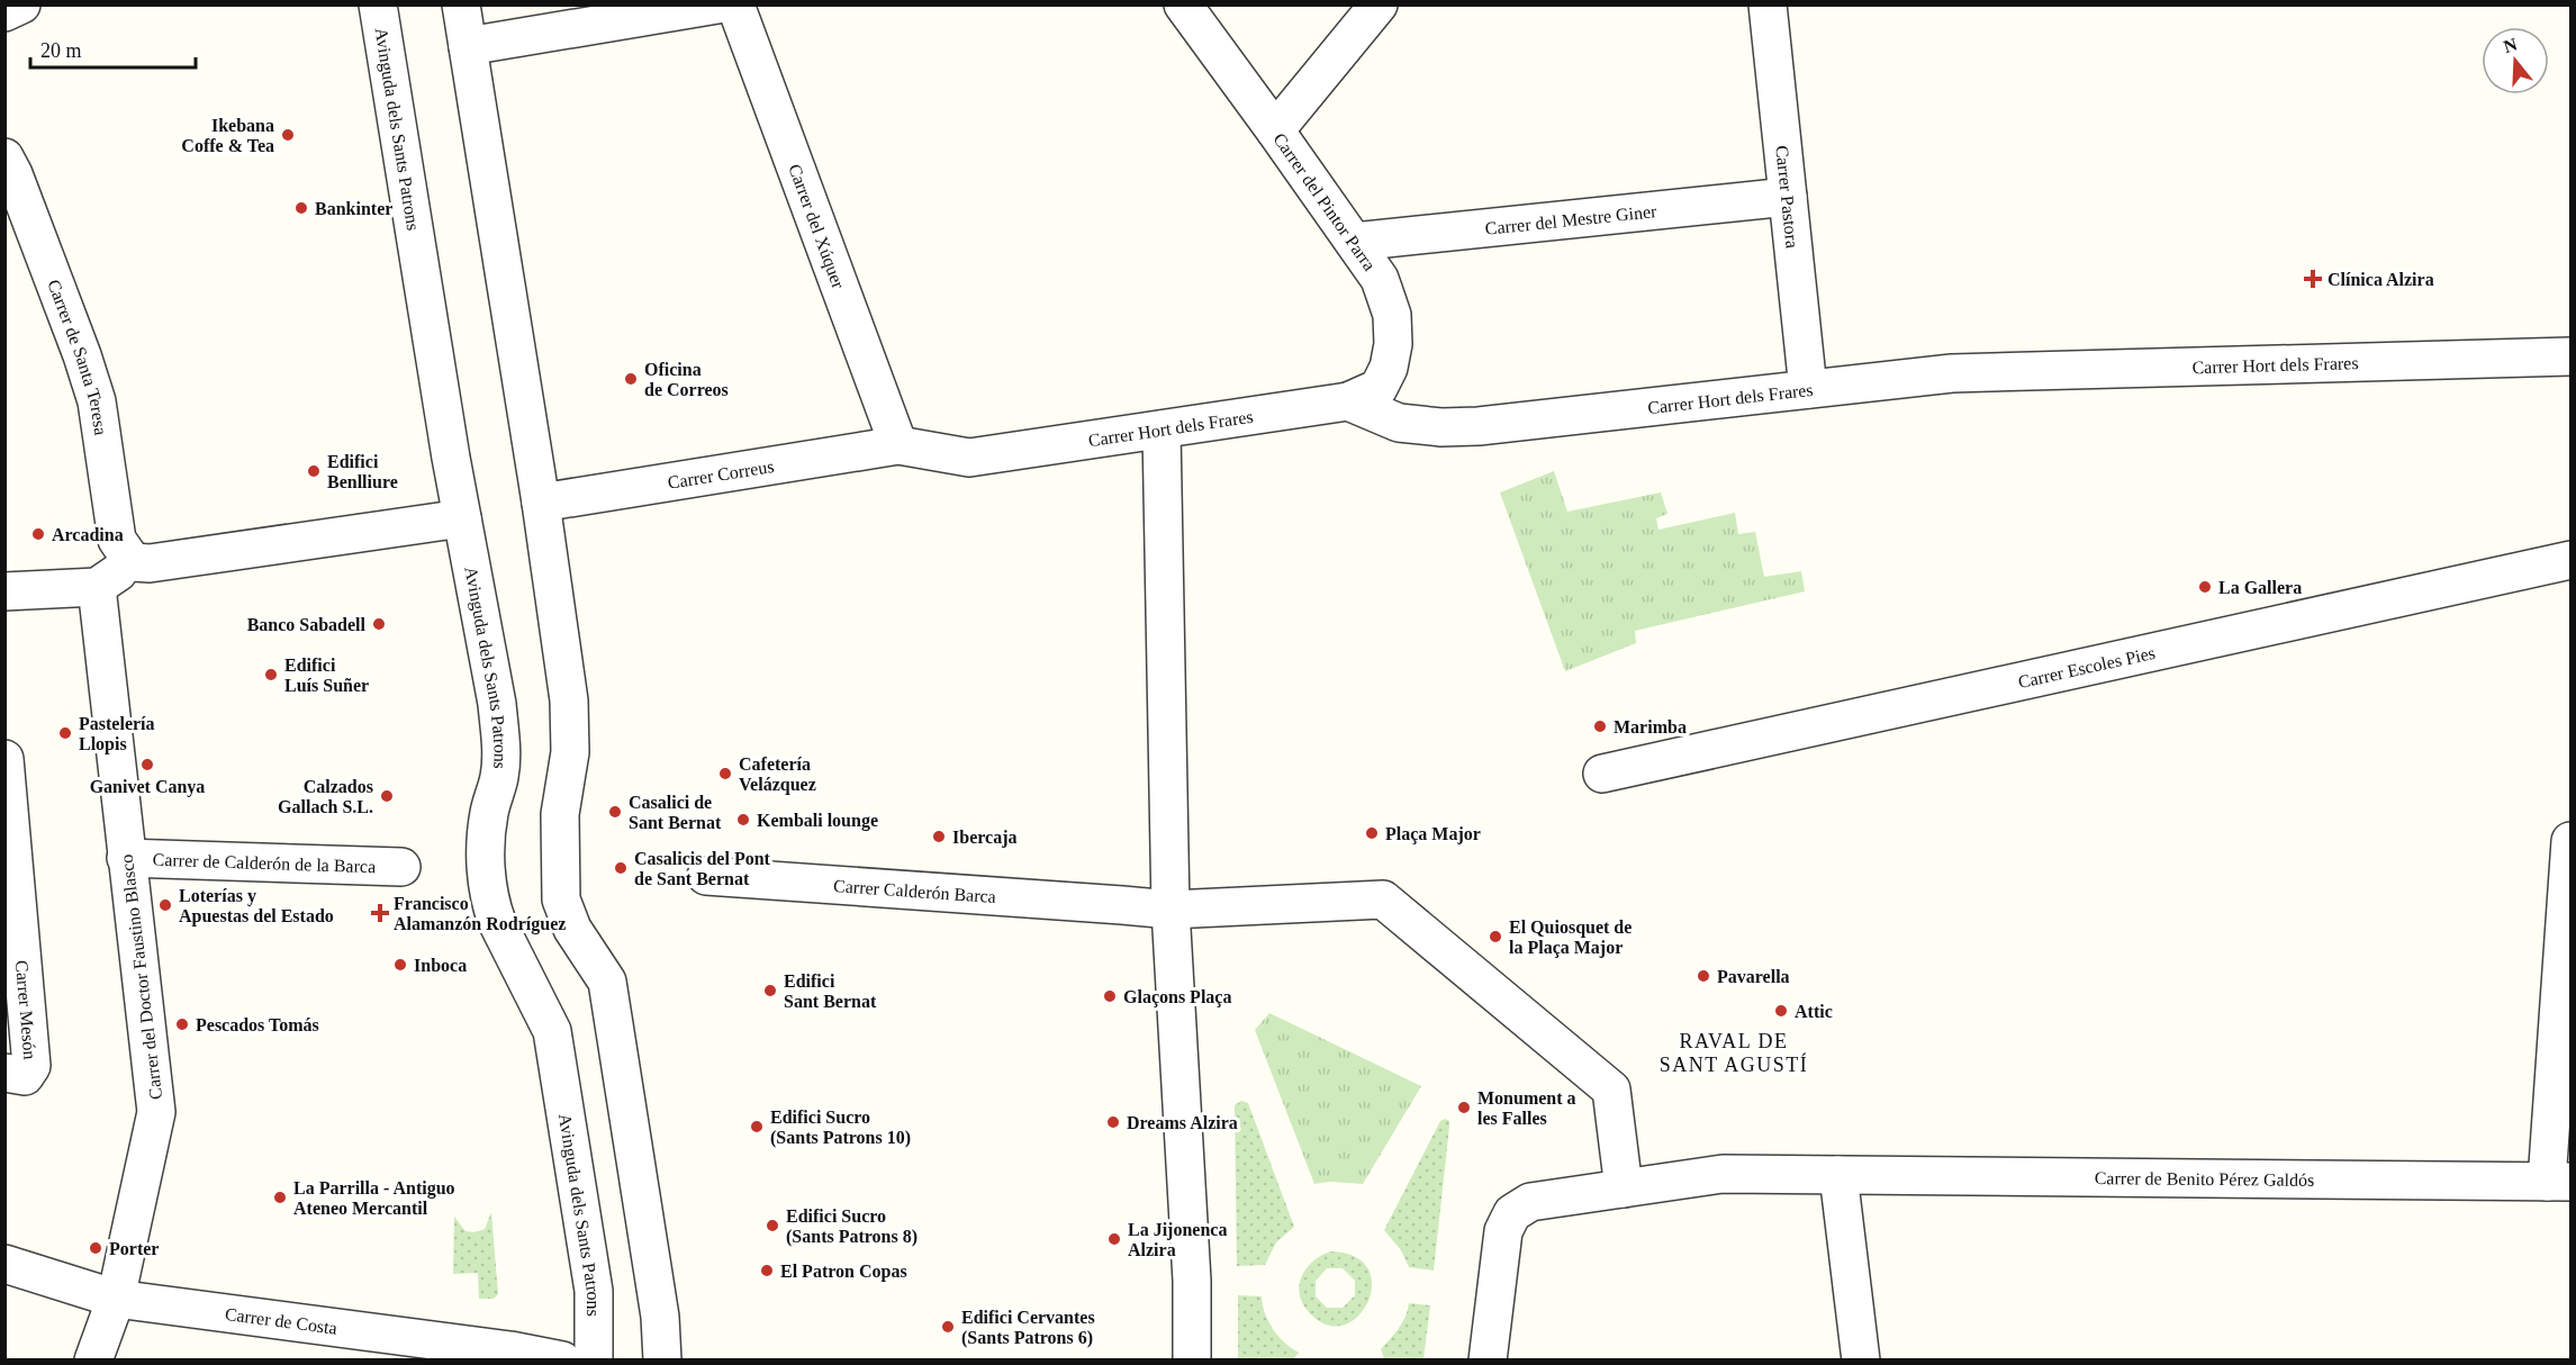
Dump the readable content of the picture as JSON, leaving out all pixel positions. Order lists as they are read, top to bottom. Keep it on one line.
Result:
{"streets":{"street":["Avinguda dels Sants Patrons","Carrer Pastora","Carrer del Pintor Parra","Carrer del Mestre Giner","Carrer del Xúquer","Carrer de Santa Teresa","Carrer Hort dels Frares","Carrer Correus","Carrer Escoles Pies","Carrer de Calderón de la Barca","Carrer Calderón Barca","Carrer del Doctor Faustino Blasco","Carrer Mesón","Carrer de Benito Pérez Galdós","Carrer de Costa"]},"crossings":[["Carrer Pastora","Carrer del Mestre Giner"],["Carrer Pastora","Carrer Hort dels Frares"],["Carrer del Pintor Parra","Carrer del Mestre Giner"],["Carrer del Pintor Parra","Carrer Hort dels Frares"],["Carrer del Xúquer","Carrer Hort dels Frares"],["Carrer del Xúquer","Carrer Correus"],["Carrer Hort dels Frares","Carrer Correus"],["Carrer de Calderón de la Barca","Carrer del Doctor Faustino Blasco"],["Carrer del Doctor Faustino Blasco","Carrer de Costa"]],"districts":["RAVAL DE SANT AGUSTÍ"],"places":{"other":["Ikebana Coffe & Tea","Bankinter","Oficina de Correos","Edifici Benlliure","Arcadina","La Gallera","Banco Sabadell","Edifici Luís Suñer","Marimba","Pastelería Llopis","Ganivet Canya","Cafetería Velázquez","Calzados Gallach S.L.","Casalici de Sant Bernat","Kembali lounge","Plaça Major","Ibercaja","Casalicis del Pont de Sant Bernat","Loterías y Apuestas del Estado","El Quiosquet de la Plaça Major","Inboca","Pavarella","Edifici Sant Bernat","Glaçons Plaça","Attic","Pescados Tomás","Monument a les Falles","Dreams Alzira","Edifici Sucro (Sants Patrons 10)","La Parrilla - Antiguo Ateneo Mercantil","Edifici Sucro (Sants Patrons 8)","La Jijonenca Alzira","Porter","El Patron Copas","Edifici Cervantes (Sants Patrons 6)"],"health":["Clínica Alzira","Francisco Alamanzón Rodríguez"]},"scale_bar":"20 m","north":"top"}
